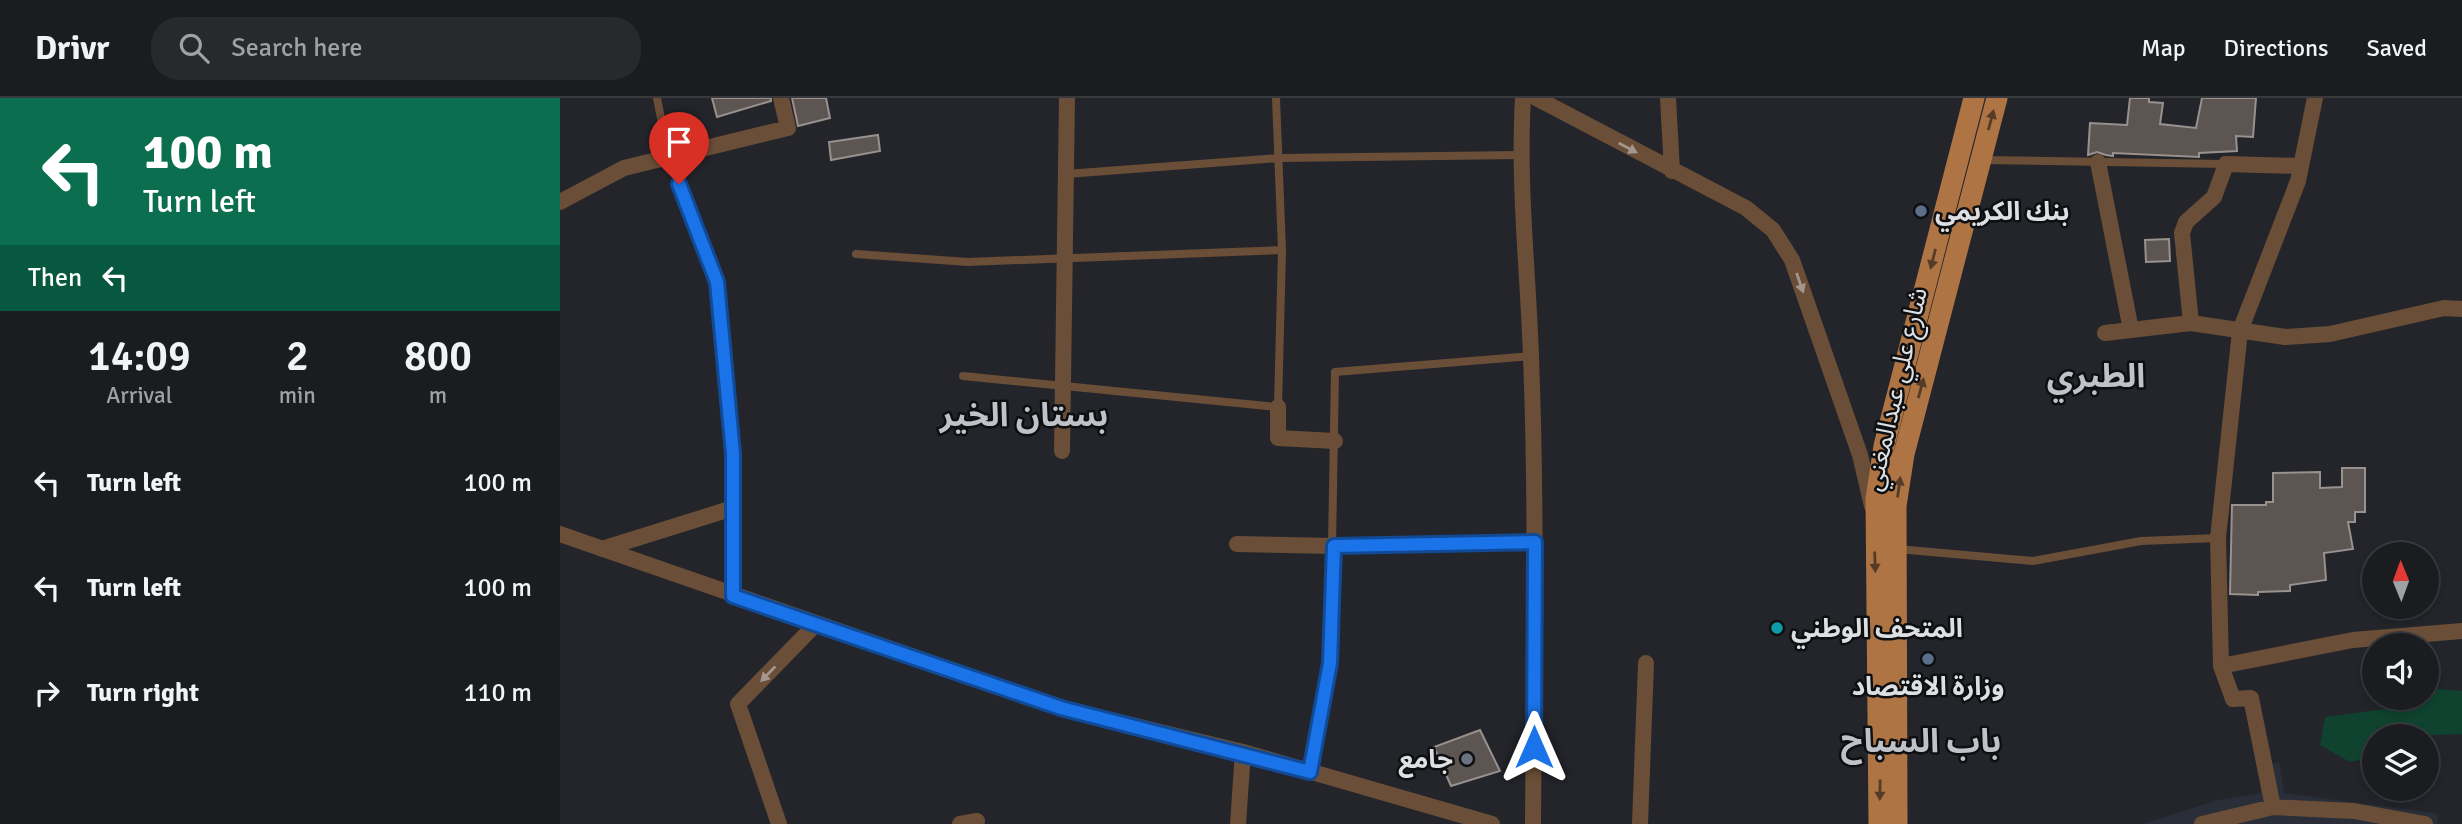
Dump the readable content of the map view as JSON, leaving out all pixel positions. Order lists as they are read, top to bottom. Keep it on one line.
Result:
{"streets":{"main road":["شارع علي عبدالمغني"]},"districts":["الطبري","بستان الخير","باب السباح"],"places":["بنك الكريمي","المتحف الوطني","وزارة الاقتصاد","جامع"],"north":"top","page":{"header":"Drivr","search":"Search here","nav":["Map","Directions","Saved"],"turn":["100 m","Turn left"],"then":"Then","eta":["14:09","Arrival","2","min","800","m"],"list":[{"name":"Turn left","value":"100 m"},{"name":"Turn left","value":"100 m"},{"name":"Turn right","value":"110 m"}]}}
